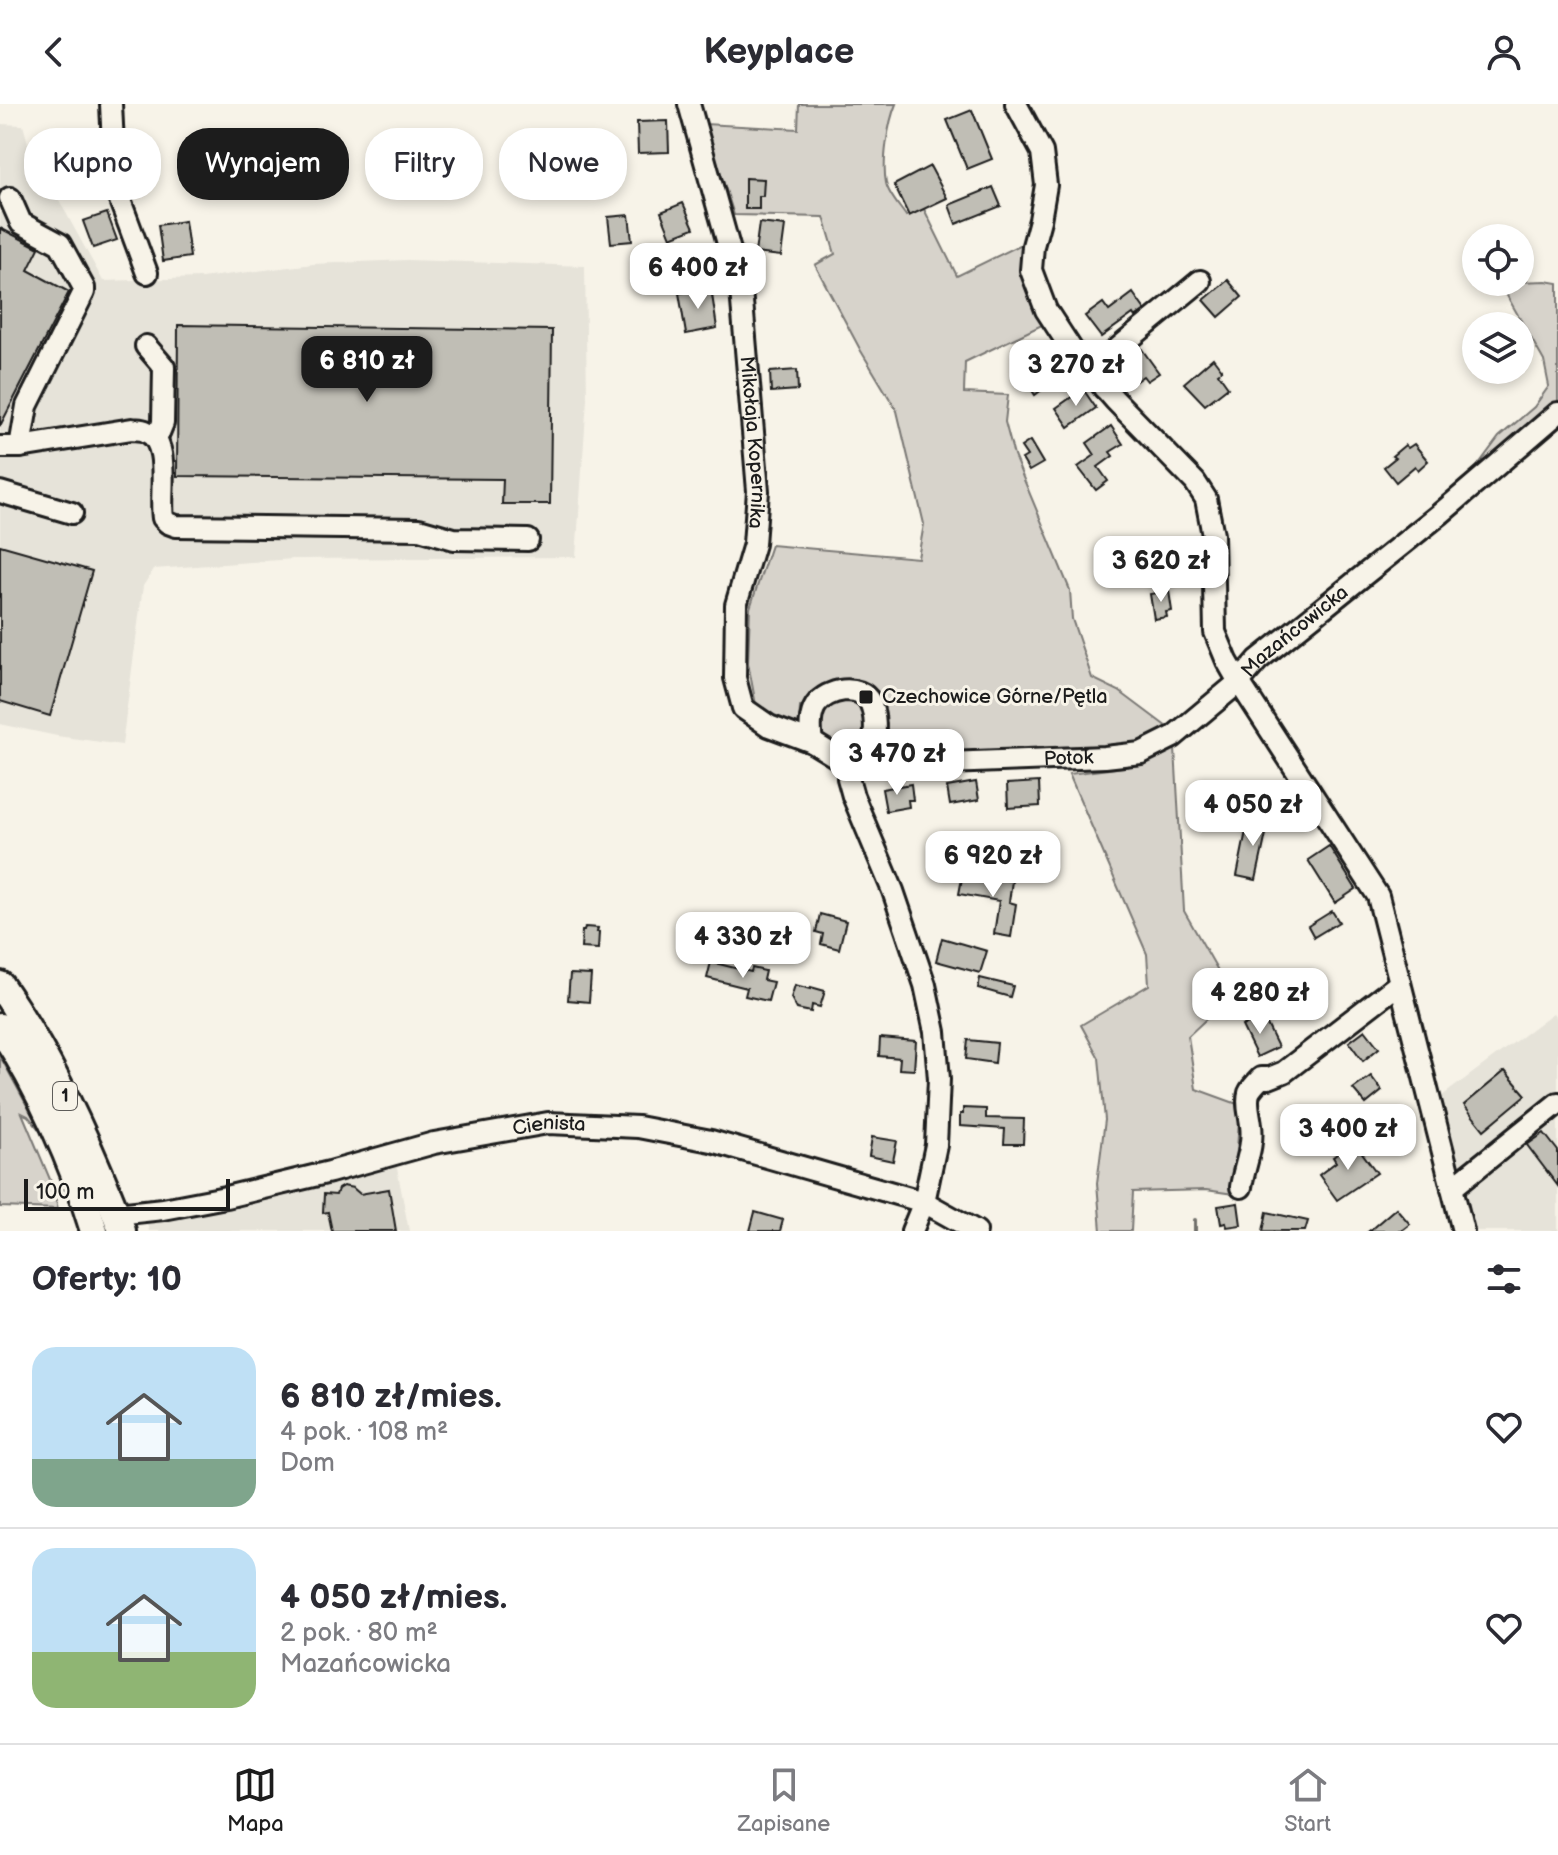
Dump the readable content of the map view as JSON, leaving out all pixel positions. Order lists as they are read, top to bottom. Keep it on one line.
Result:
{"streets":{"main road":["1"],"street":["Mikołaja Kopernika","Mazańcowicka","Potok","Cienista"]},"crossings":[["Mikołaja Kopernika","Potok"],["Mazańcowicka","Potok"],["1","Cienista"]],"places":{"transit":["Czechowice Górne/Pętla"]},"scale_bar":"100 m","page":{"header":"Keyplace","chip":["Kupno","Wynajem","Filtry","Nowe"],"price":["6 400 zł","6 810 zł","3 270 zł","3 620 zł","3 470 zł","4 050 zł","6 920 zł","4 330 zł","4 280 zł","3 400 zł"],"scale":"100 m","heading":"Oferty: 10","list":[{"name":"6 810 zł/mies.","note":"4 pok. · 108 m² · Dom"},{"name":"4 050 zł/mies.","note":"2 pok. · 80 m² · Mazańcowicka"}],"tabs":["Mapa","Zapisane","Start"]}}
